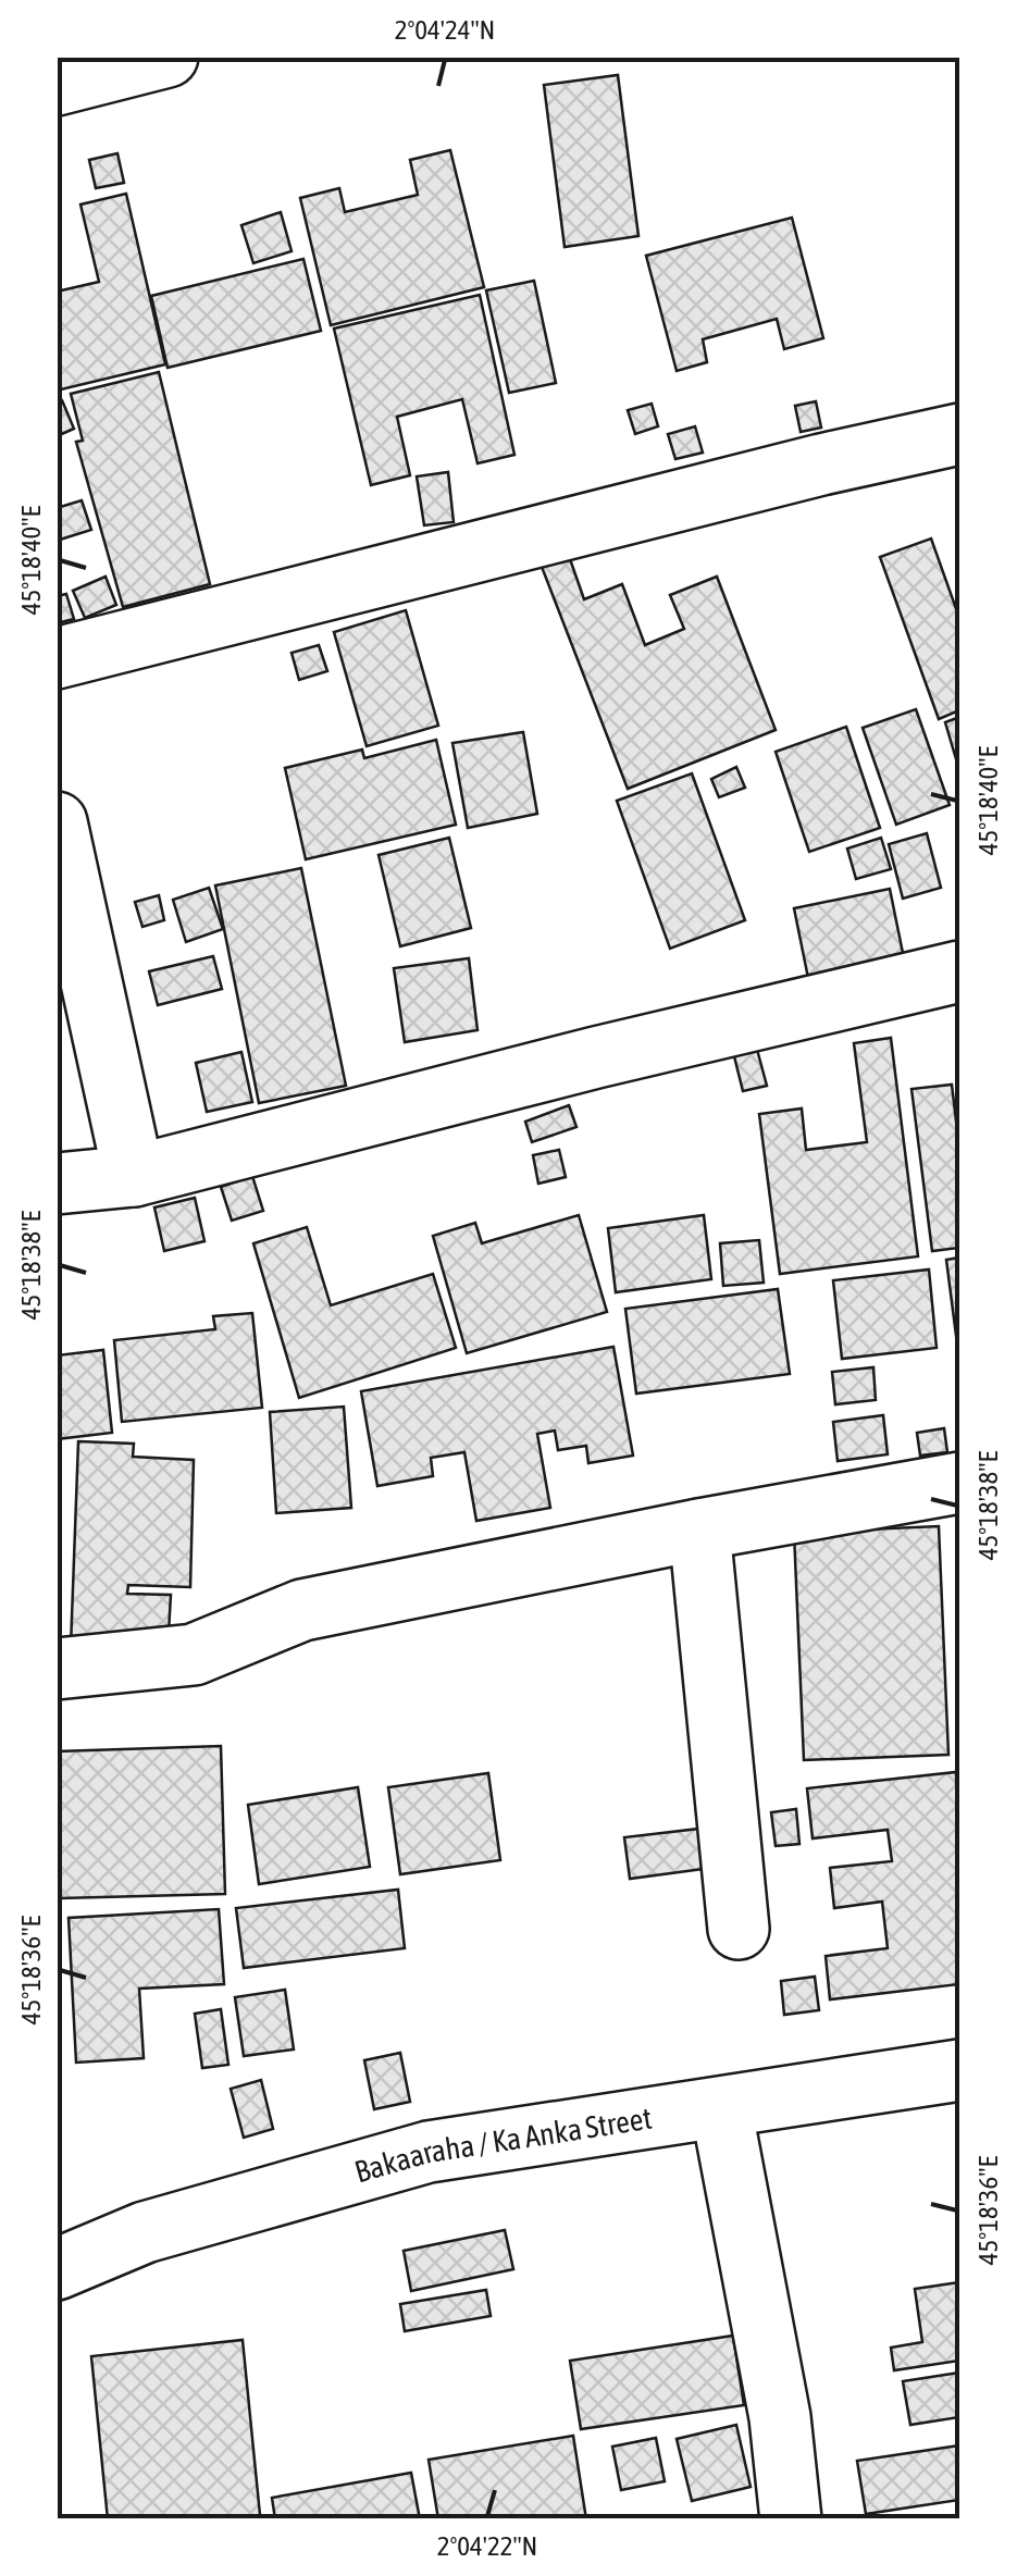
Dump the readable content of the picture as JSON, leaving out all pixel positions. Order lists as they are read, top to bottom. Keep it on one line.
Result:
{"streets":{"street":["Bakaaraha / Ka Anka Street"]},"coordinates":["2°04'24\"N","45°18'40\"E","45°18'38\"E","45°18'36\"E","2°04'22\"N"]}
